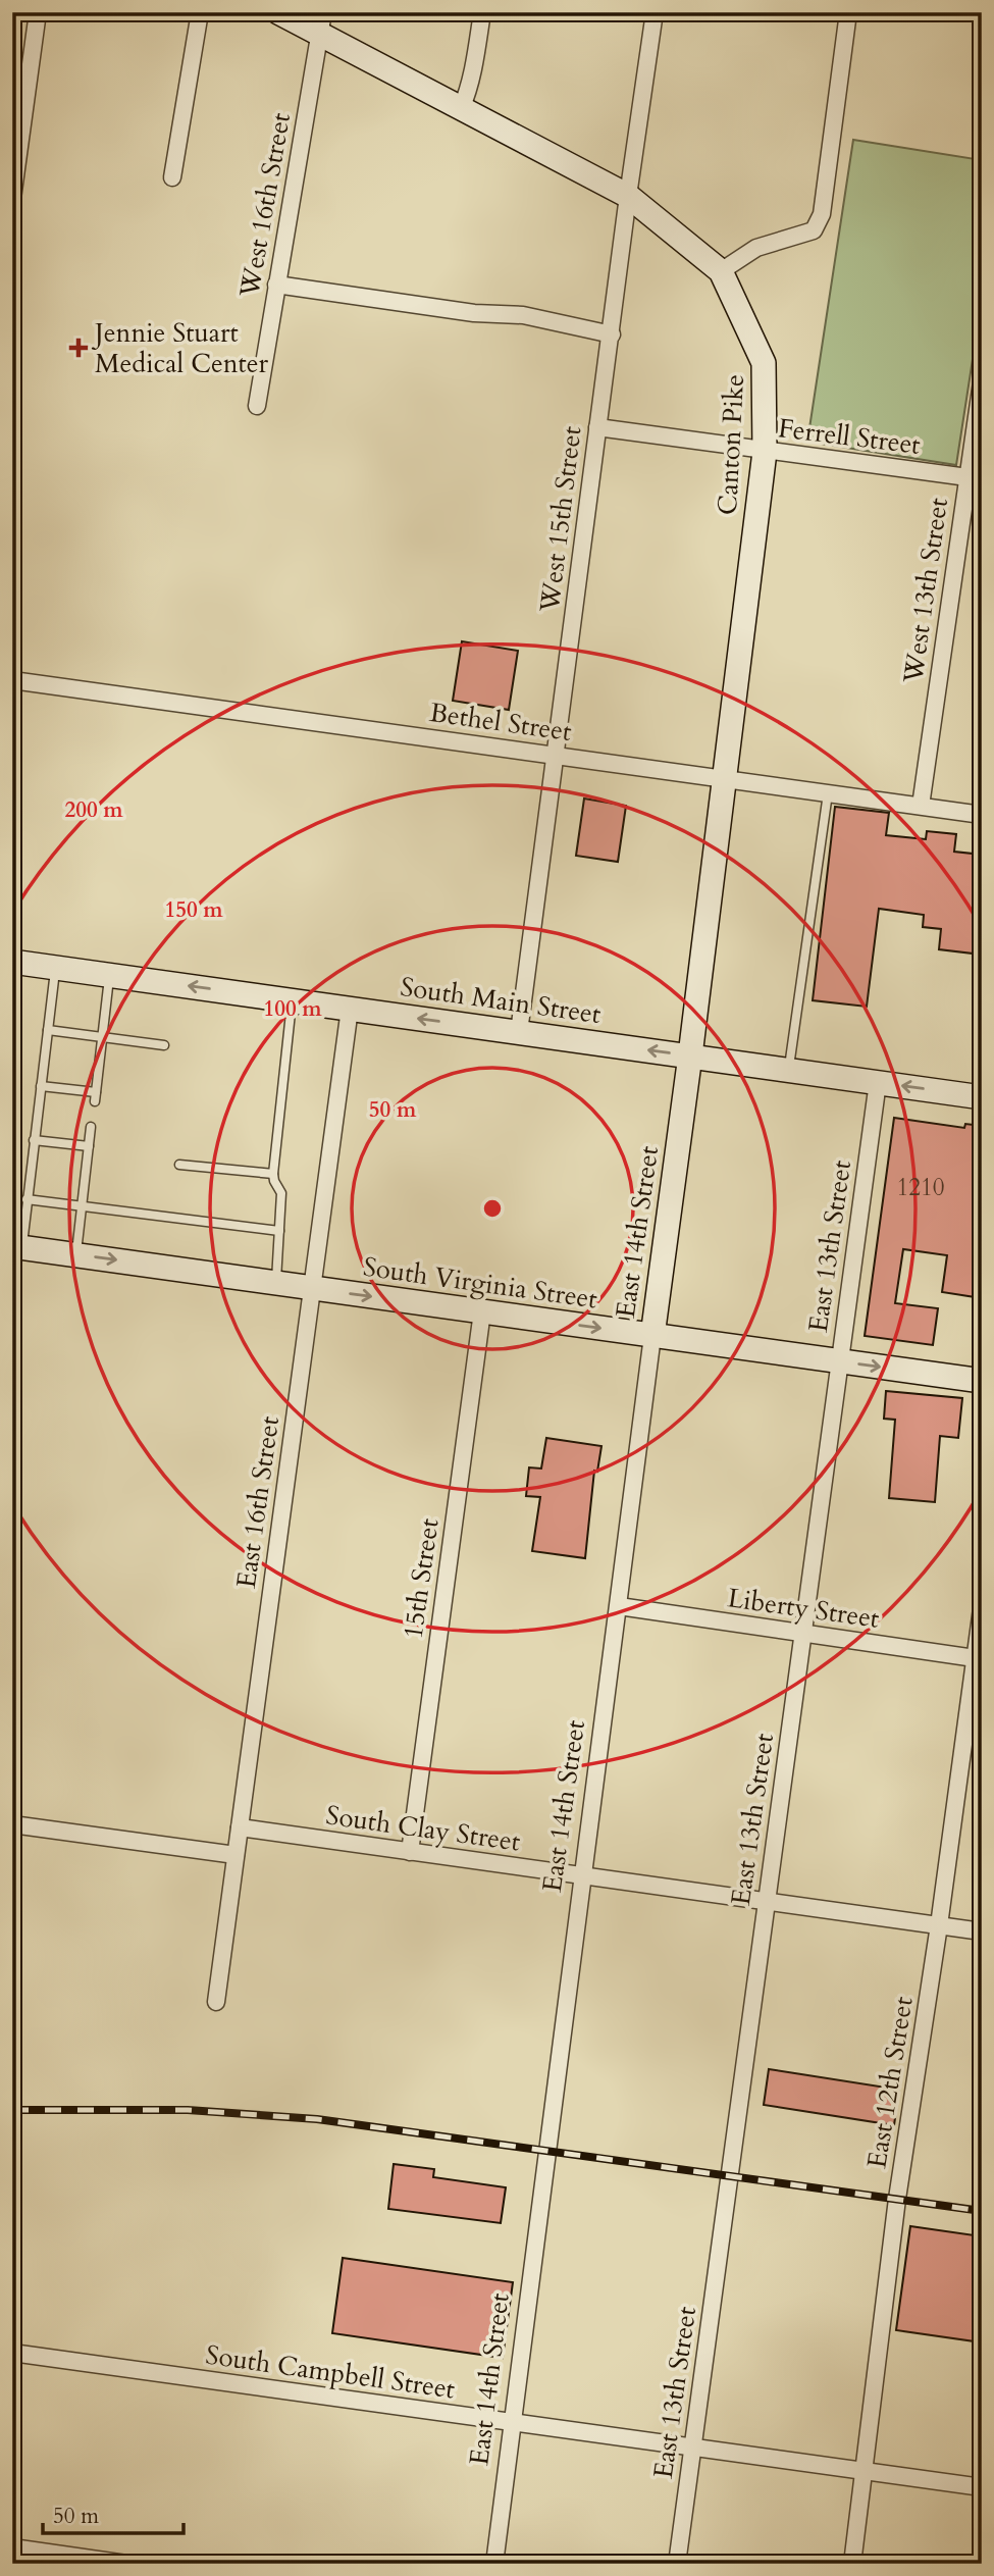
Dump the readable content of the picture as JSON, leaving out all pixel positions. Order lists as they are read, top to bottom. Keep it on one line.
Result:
{"streets":{"main road":["Canton Pike","South Main Street","East 14th Street","South Virginia Street"],"street":["West 16th Street","Ferrell Street","West 15th Street","West 13th Street","Bethel Street","East 13th Street","East 16th Street","15th Street","Liberty Street","South Clay Street","East 12th Street","South Campbell Street"]},"crossings":[["West 16th Street","Canton Pike"],["Ferrell Street","Canton Pike"],["Ferrell Street","West 15th Street"],["Ferrell Street","West 13th Street"],["Canton Pike","West 15th Street"],["Canton Pike","Bethel Street"],["Canton Pike","South Main Street"],["Canton Pike","East 14th Street"],["West 15th Street","Bethel Street"],["West 15th Street","South Main Street"],["West 13th Street","Bethel Street"],["South Main Street","East 14th Street"],["South Main Street","East 13th Street"],["South Main Street","East 16th Street"],["East 14th Street","South Virginia Street"],["East 14th Street","Liberty Street"],["East 14th Street","South Clay Street"],["East 14th Street","South Campbell Street"],["East 13th Street","South Virginia Street"],["East 13th Street","Liberty Street"],["East 13th Street","South Clay Street"],["East 13th Street","South Campbell Street"],["South Virginia Street","East 16th Street"],["South Virginia Street","15th Street"],["East 16th Street","South Clay Street"],["15th Street","South Clay Street"],["Liberty Street","East 12th Street"],["South Clay Street","East 12th Street"],["East 12th Street","South Campbell Street"]],"one_way":["South Main Street","South Virginia Street"],"places":{"health":["Jennie Stuart Medical Center"]},"house_numbers":["1210"],"scale_bar":"50 m","rings":["200 m","150 m","100 m","50 m"]}
